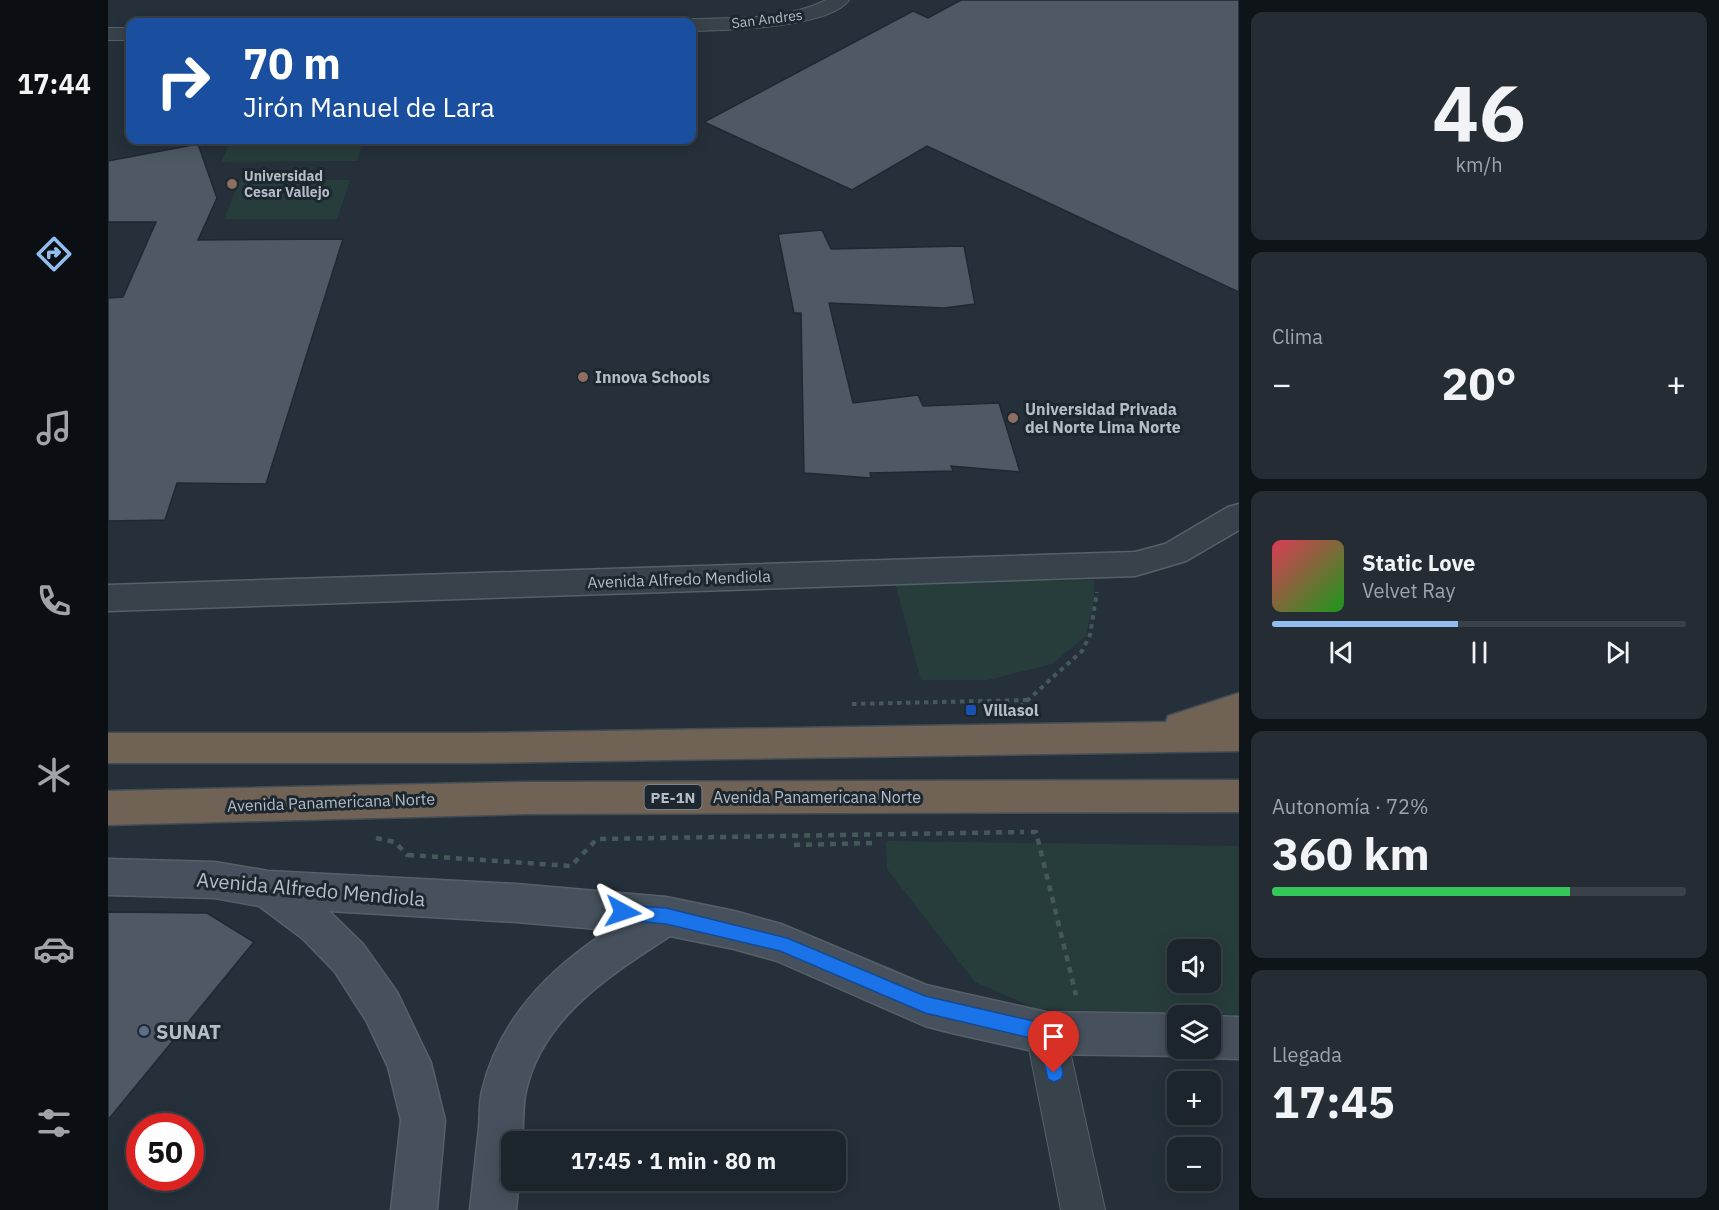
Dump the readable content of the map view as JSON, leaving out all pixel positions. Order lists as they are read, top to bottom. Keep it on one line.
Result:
{"streets":{"highway":["PE-1N","Avenida Panamericana Norte"],"main road":["Avenida Alfredo Mendiola"],"street":["San Andres"]},"places":{"other":["Universidad Cesar Vallejo","Innova Schools","Universidad Privada del Norte Lima Norte","SUNAT"],"transit":["Villasol"]},"page":{"tabs":"17:44","tile":[["46","km/h"],"Clima",["Autonomía · 72%","360 km"],["Llegada","17:45"]],"turn":["70 m","Jirón Manuel de Lara"],"heat":["−","20°","+"],"song":["Static Love","Velvet Ray"],"map_buttons":["+","−"],"limit":"50","trip":"17:45 · 1 min · 80 m"}}
